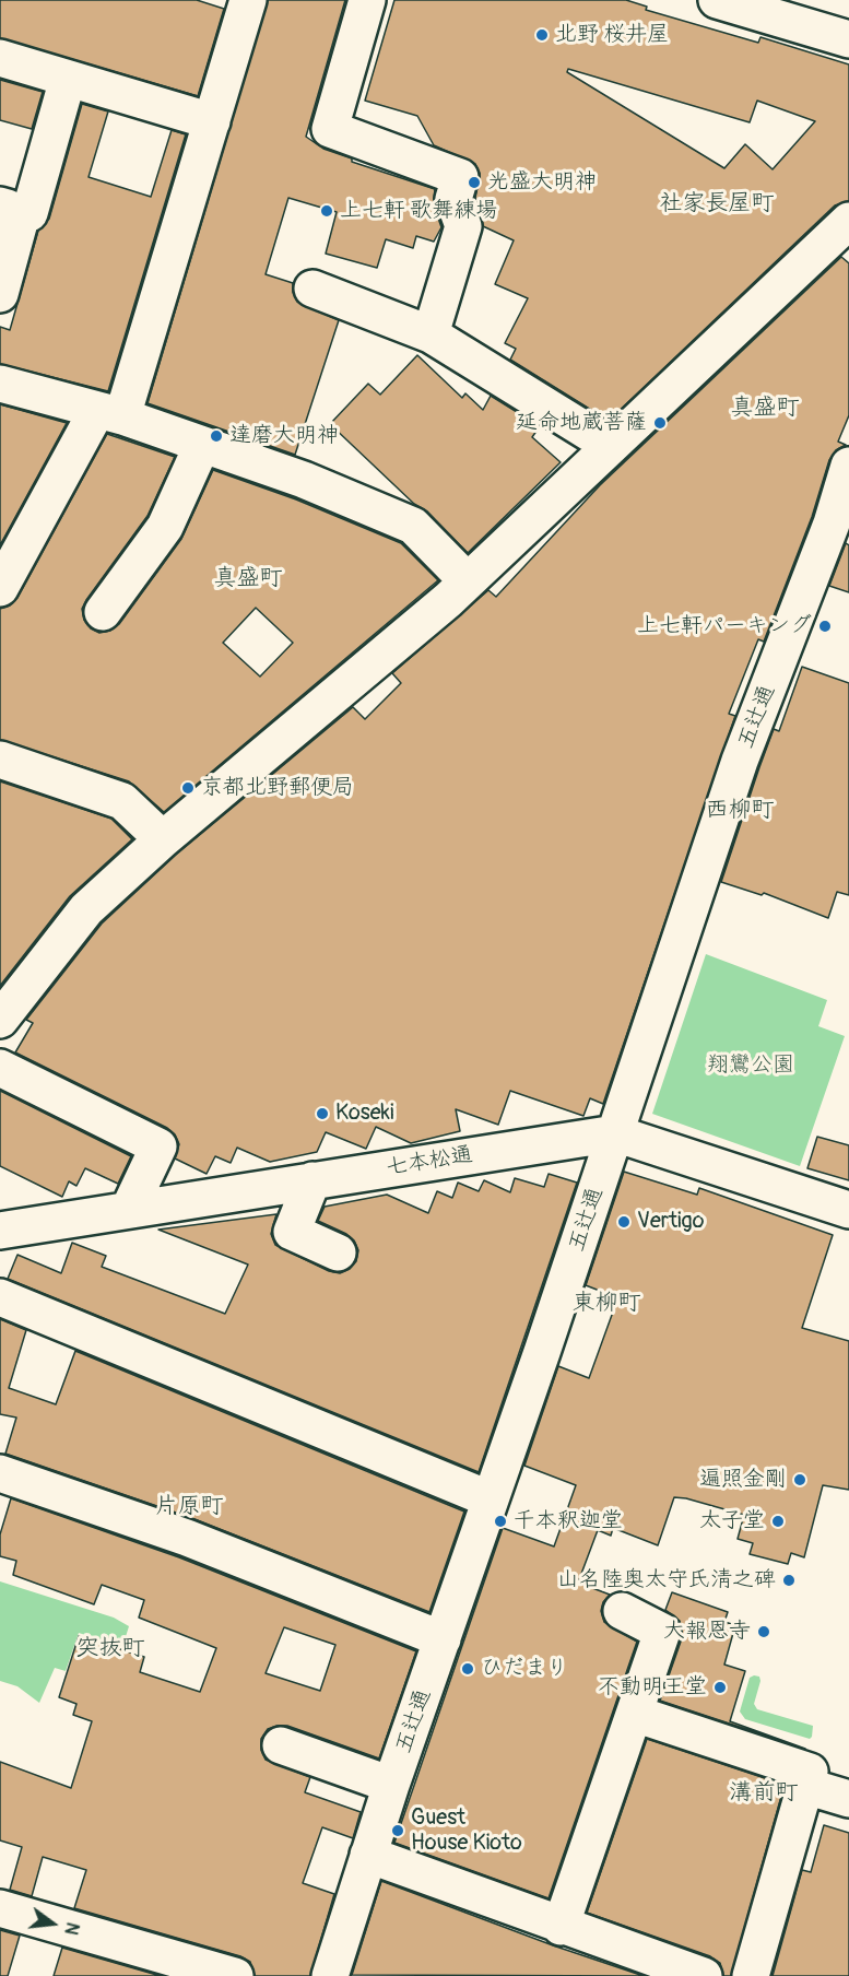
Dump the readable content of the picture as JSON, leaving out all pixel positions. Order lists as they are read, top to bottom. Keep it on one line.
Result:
{"streets":{"street":["五辻通","七本松通"]},"crossings":[["五辻通","七本松通"]],"districts":["社家長屋町","真盛町","真盛町","西柳町","東柳町","片原町","突抜町","溝前町"],"parks":["翔鸞公園"],"places":["北野 桜井屋","光盛大明神","上七軒 歌舞練場","延命地蔵菩薩","達磨大明神","上七軒パーキング","京都北野郵便局","Koseki","Vertigo","遍照金剛","千本釈迦堂","太子堂","山名陸奥太守氏淸之碑","大報恩寺","ひだまり","不動明王堂","Guest House Kioto"],"north":"right"}
